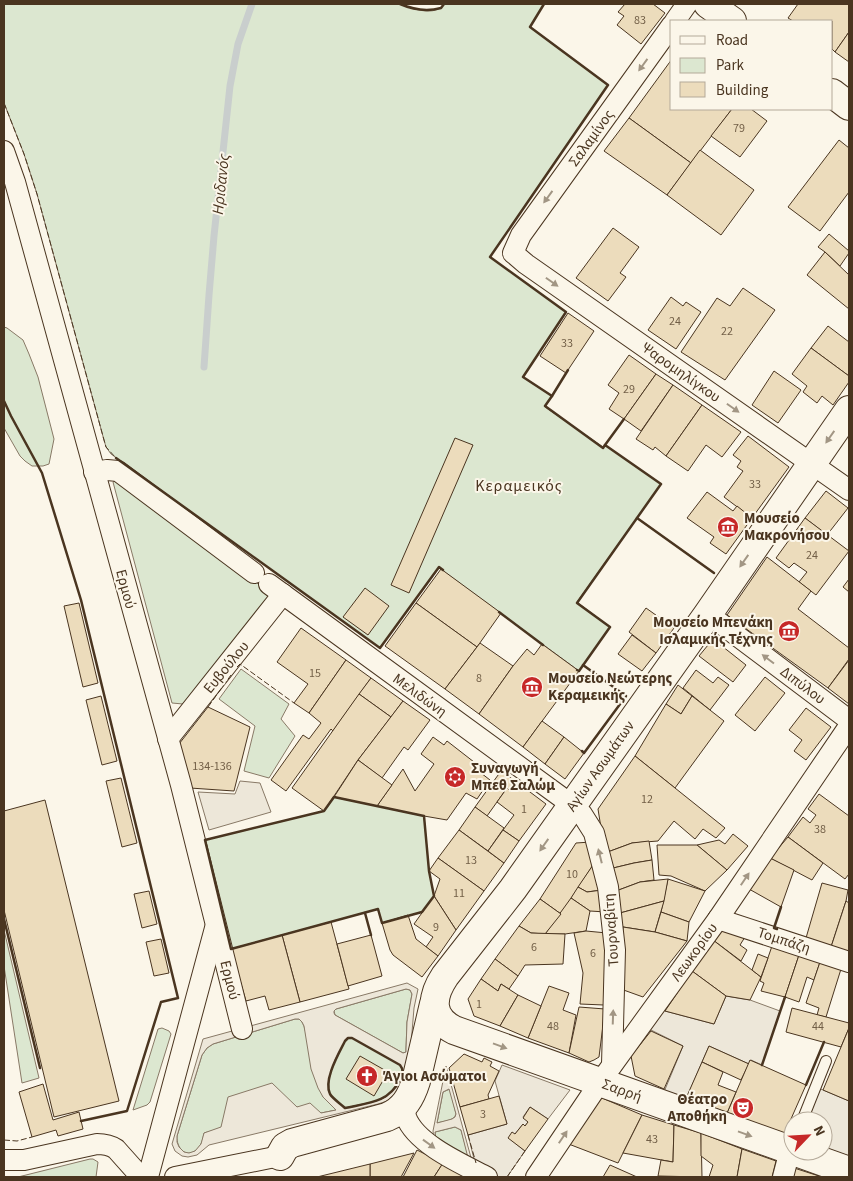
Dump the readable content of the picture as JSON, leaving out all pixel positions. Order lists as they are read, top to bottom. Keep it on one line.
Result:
{"streets":{"street":["Σαλαμίνος","Ψαρομηλίγκου","Ερμού","Ευβούλου","Διπύλου","Μελιδώνη","Αγίων Ασωμάτων","Τουρναβίτη","Τομπάζη","Λεωκορίου","Σαρρή"]},"crossings":[["Σαλαμίνος","Ψαρομηλίγκου"],["Ψαρομηλίγκου","Αγίων Ασωμάτων"],["Ερμού","Ευβούλου"],["Ερμού","Μελιδώνη"],["Ευβούλου","Μελιδώνη"],["Διπύλου","Αγίων Ασωμάτων"],["Μελιδώνη","Αγίων Ασωμάτων"],["Μελιδώνη","Τουρναβίτη"],["Αγίων Ασωμάτων","Τουρναβίτη"],["Τουρναβίτη","Λεωκορίου"],["Τουρναβίτη","Σαρρή"],["Τομπάζη","Λεωκορίου"],["Λεωκορίου","Σαρρή"]],"one_way":["Σαλαμίνος","Ψαρομηλίγκου","Διπύλου","Αγίων Ασωμάτων","Τουρναβίτη","Λεωκορίου","Σαρρή"],"districts":["Κεραμεικός"],"water":["Ηριδανός"],"places":{"museum":["Μουσείο Μακρονήσου","Μουσείο Μπενάκη Ισλαμικής Τέχνης","Μουσείο Νεώτερης Κεραμεικής"],"synagogue":["Συναγωγή Μπεθ Σαλώμ"],"church":["Άγιοι Ασώματοι"],"theatre":["Θέατρο Αποθήκη"]},"house_numbers":["83","79","24","22","33","29","33","24","15","8","134-136","12","1","38","13","10","11","9","6","6","1","48","44","3","43"],"legend":["Road","Park","Building"],"north":"top right"}
